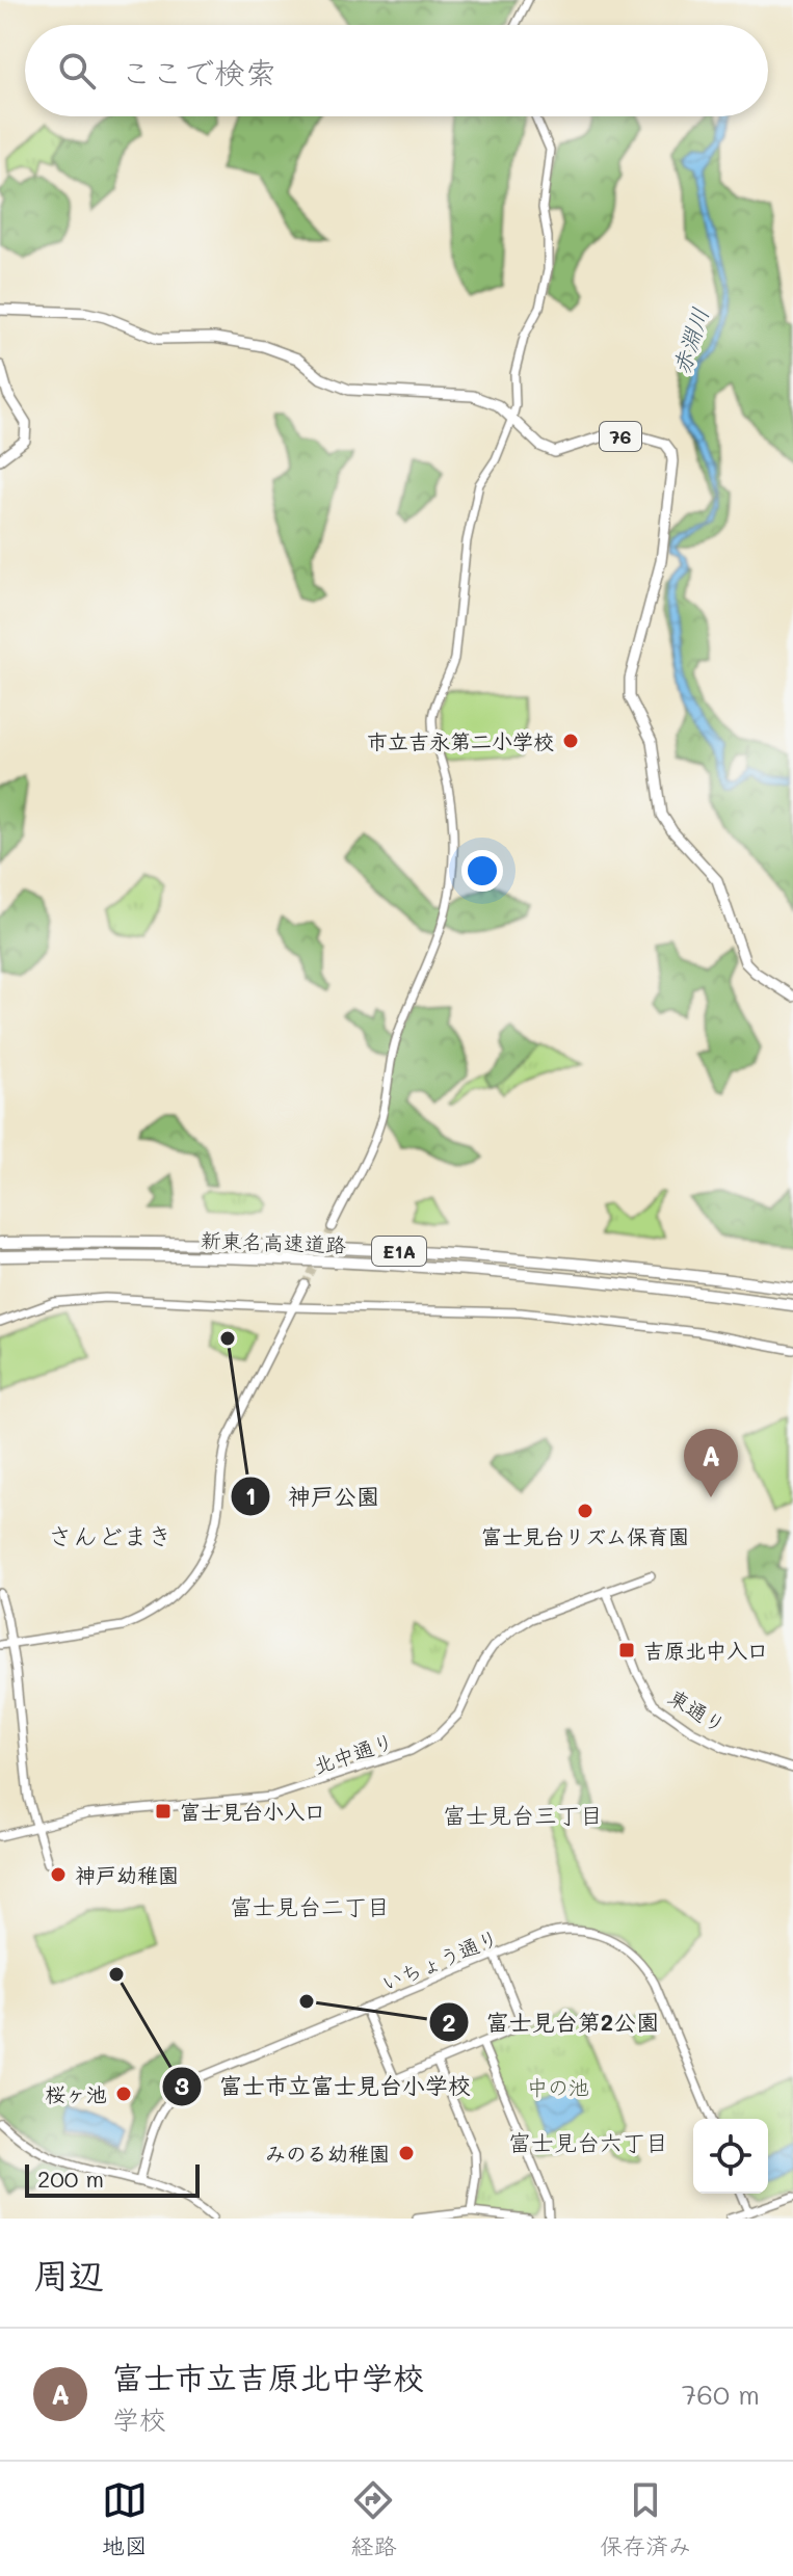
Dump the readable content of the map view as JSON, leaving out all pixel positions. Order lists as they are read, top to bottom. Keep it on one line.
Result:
{"streets":{"highway":["新東名高速道路","E1A"],"main road":["76"],"street":["東通り","北中通り","いちょう通り"]},"crossings":[["東通り","北中通り"]],"districts":["さんどまき","富士見台三丁目","富士見台二丁目","富士見台六丁目"],"water":["赤淵川"],"parks":["中の池"],"places":{"other":["市立吉永第二小学校","神戸公園","富士見台リズム保育園","神戸幼稚園","富士市立富士見台小学校","富士見台第2公園","桜ヶ池","みのる幼稚園"],"transit":["吉原北中入口","富士見台小入口"]},"scale_bar":"200 m","page":{"search":"ここで検索","pins":"A","scale":"200 m","heading":"周辺","list":[{"mark":"A","name":"富士市立吉原北中学校","note":"学校","value":"760 m"}],"nav":["地図","経路","保存済み"]}}
